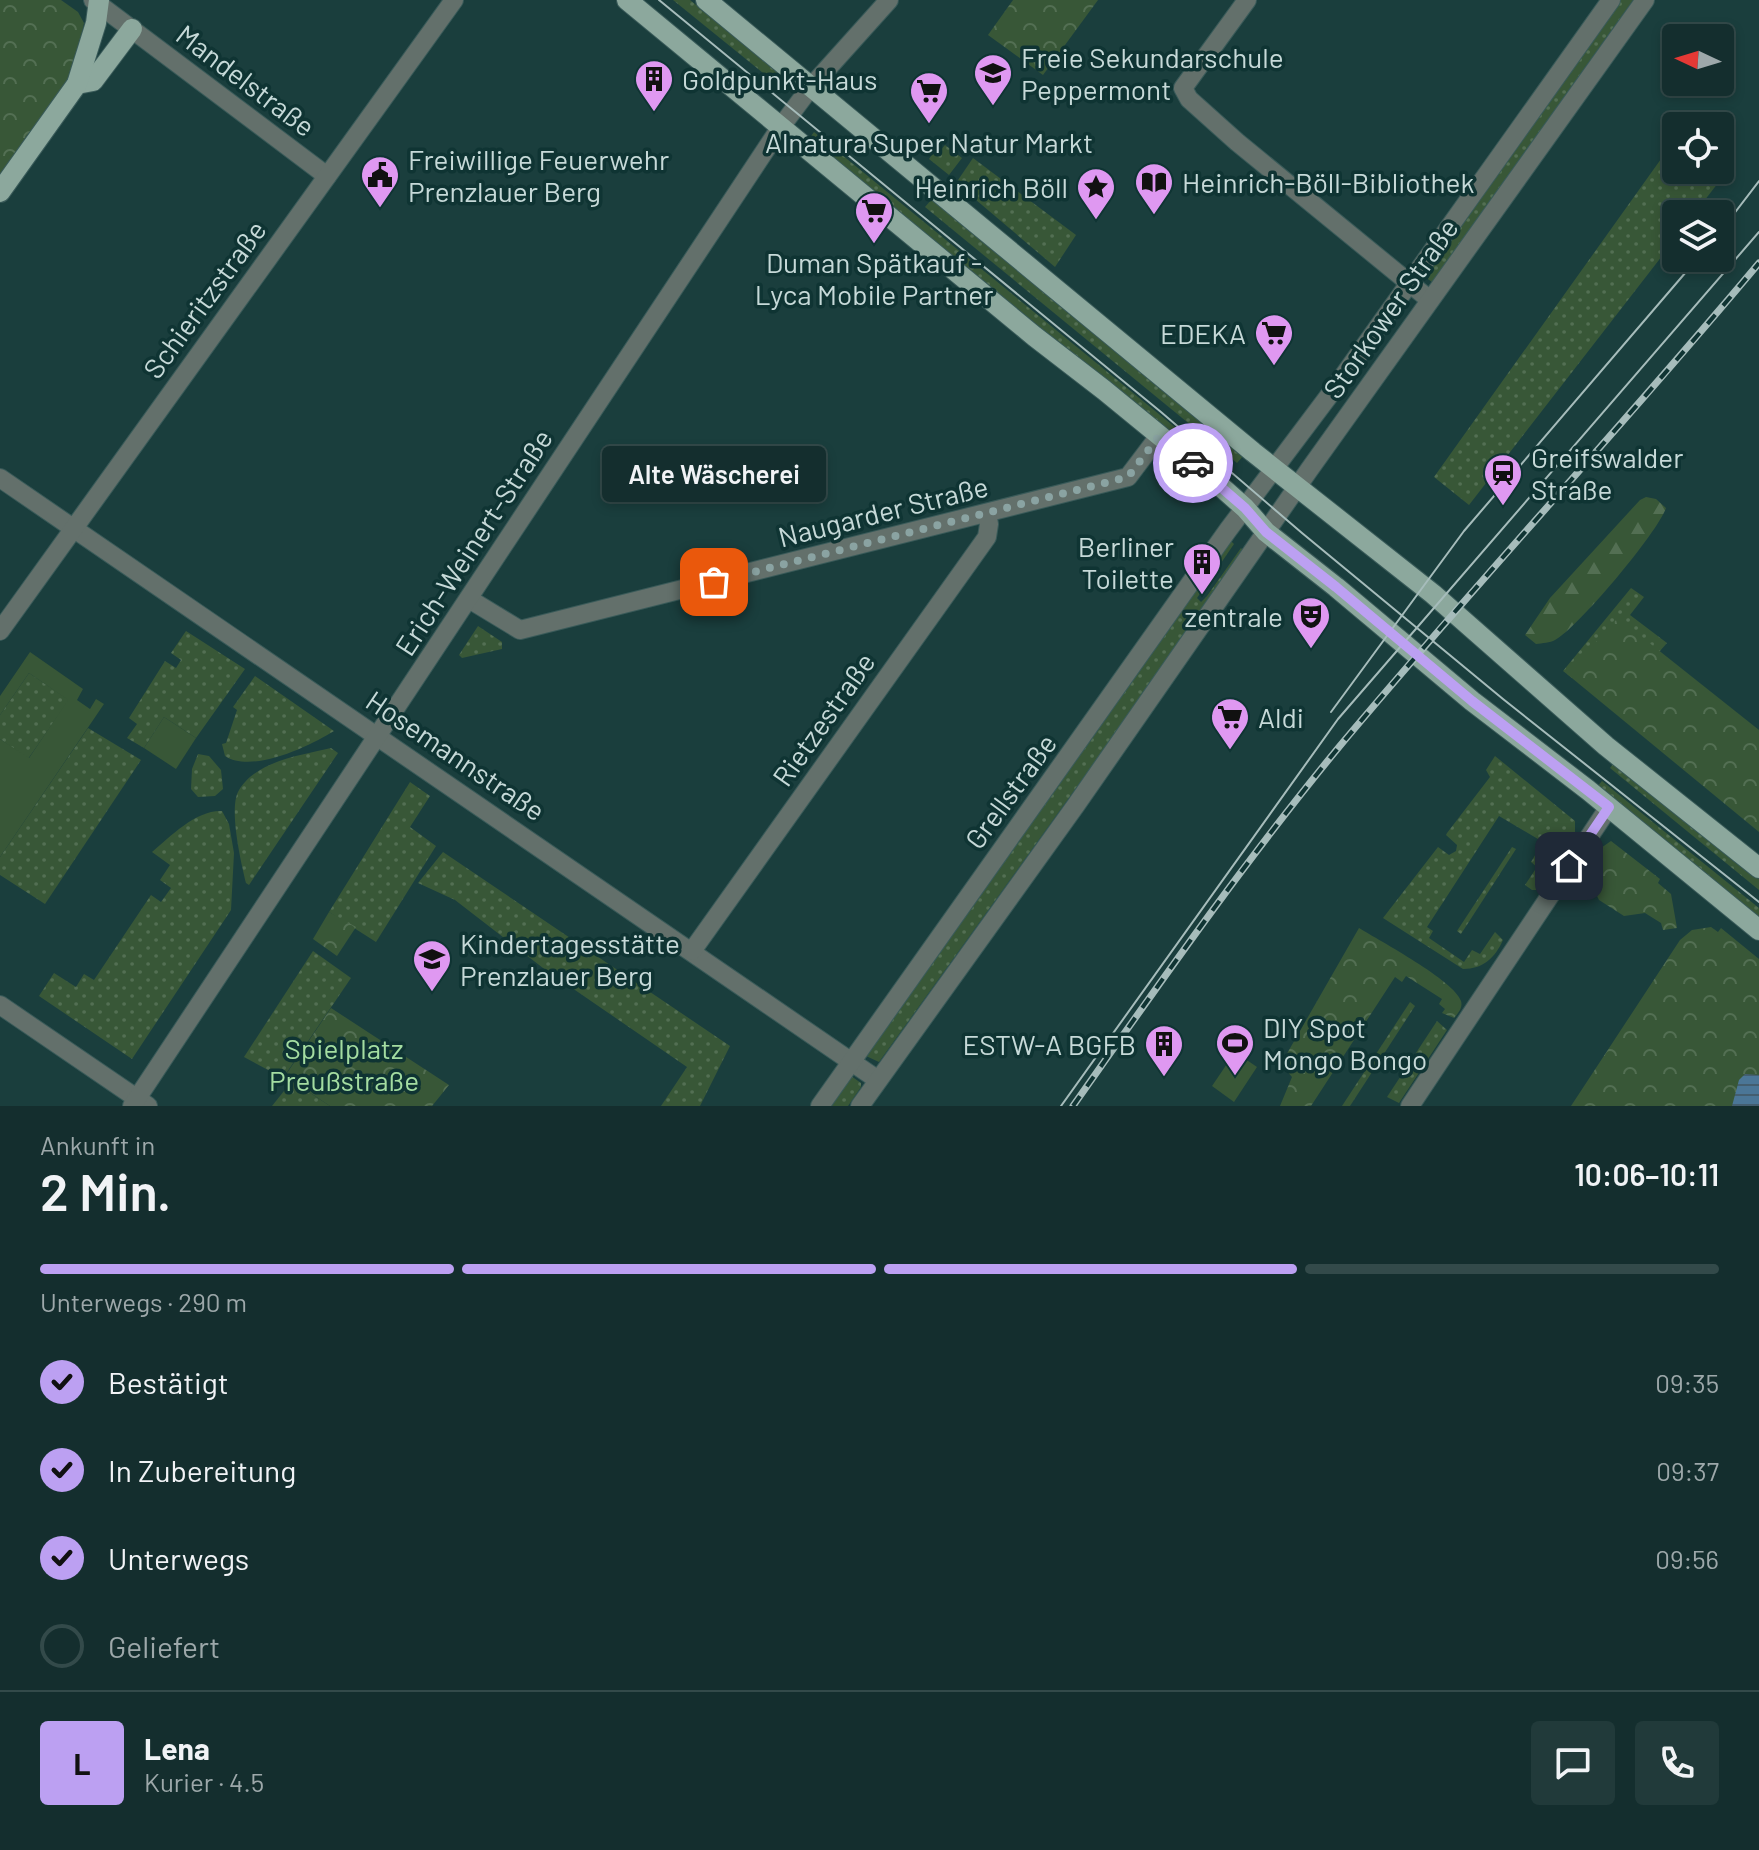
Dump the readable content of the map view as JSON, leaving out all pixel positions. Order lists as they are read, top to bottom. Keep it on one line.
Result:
{"streets":{"street":["Mandelstraße","Schieritzstraße","Storkower Straße","Naugarder Straße","Erich-Weinert-Straße","Rietzestraße","Hosemannstraße","Grellstraße"]},"crossings":[["Mandelstraße","Schieritzstraße"],["Schieritzstraße","Hosemannstraße"],["Storkower Straße","Grellstraße"],["Naugarder Straße","Erich-Weinert-Straße"],["Naugarder Straße","Rietzestraße"],["Erich-Weinert-Straße","Hosemannstraße"],["Rietzestraße","Hosemannstraße"],["Hosemannstraße","Grellstraße"]],"parks":["Spielplatz Preußstraße"],"places":{"school or university":["Freie Sekundarschule Peppermont","Kindertagesstätte Prenzlauer Berg"],"building":["Goldpunkt-Haus","Berliner Toilette","ESTW-A BGFB"],"supermarket":["Alnatura Super Natur Markt","Duman Spätkauf - Lyca Mobile Partner","EDEKA","Aldi"],"public building":["Freiwillige Feuerwehr Prenzlauer Berg"],"library":["Heinrich-Böll-Bibliothek"],"place":["Heinrich Böll"],"station":["Greifswalder Straße"],"other":["Alte Wäscherei"],"theatre":["zentrale"],"sports":["DIY Spot Mongo Bongo"]},"north":"left","page":{"bubble":"Alte Wäscherei","heading":["2 Min.","Ankunft in","10:06–10:11"],"panel":["Lena","Kurier · 4.5"],"bar":"Unterwegs · 290 m","list":[["Bestätigt","09:35"],["In Zubereitung","09:37"],["Unterwegs","09:56"],"Geliefert"],"round":"L"}}
